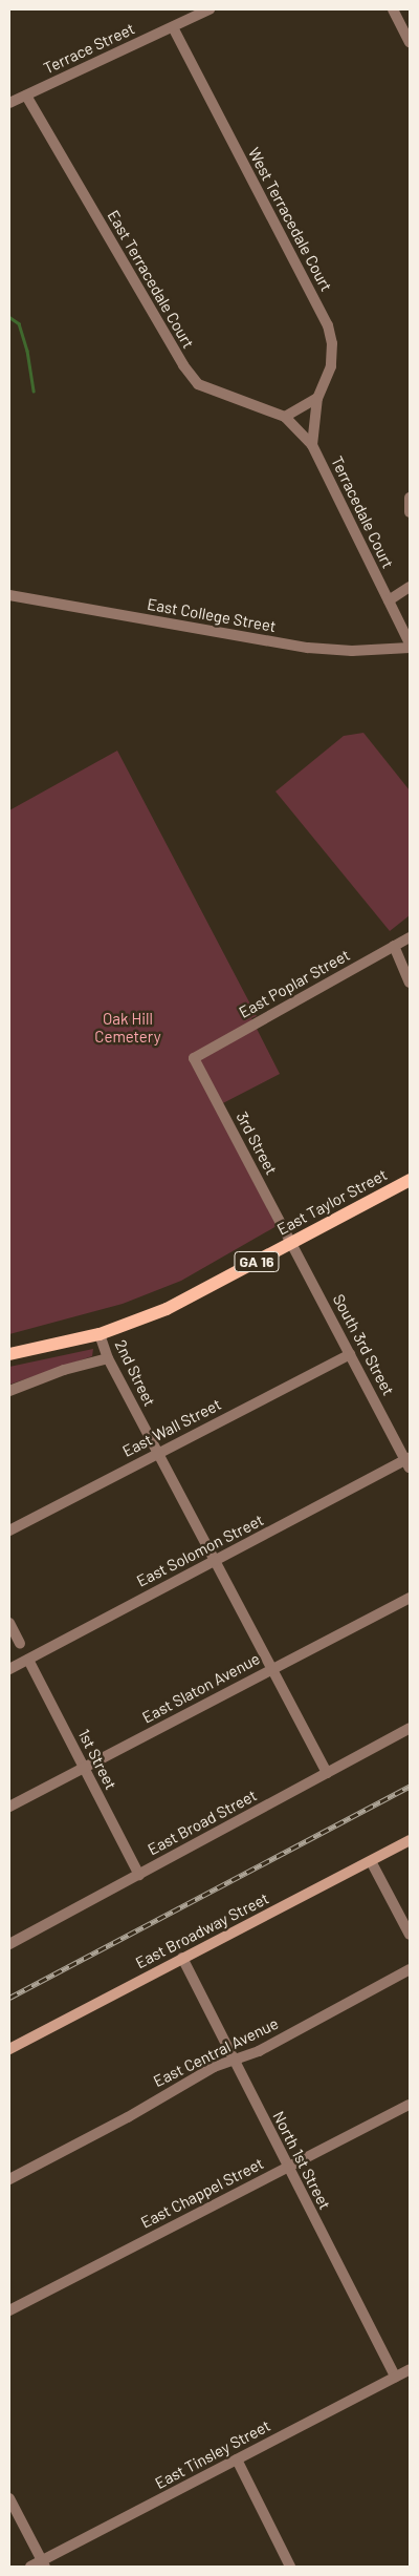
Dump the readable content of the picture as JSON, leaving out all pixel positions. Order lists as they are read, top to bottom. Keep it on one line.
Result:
{"streets":{"main road":["East Taylor Street","GA 16","East Broadway Street"],"street":["Terrace Street","West Terracedale Court","East Terracedale Court","Terracedale Court","East College Street","East Poplar Street","3rd Street","South 3rd Street","2nd Street","East Wall Street","East Solomon Street","East Slaton Avenue","1st Street","East Broad Street","East Central Avenue","North 1st Street","East Chappel Street","East Tinsley Street"]},"crossings":[["Terrace Street","West Terracedale Court"],["Terrace Street","East Terracedale Court"],["West Terracedale Court","Terracedale Court"],["East Terracedale Court","Terracedale Court"],["East Poplar Street","3rd Street"],["3rd Street","East Taylor Street"],["3rd Street","South 3rd Street"],["East Taylor Street","GA 16"],["East Taylor Street","South 3rd Street"],["East Taylor Street","2nd Street"],["GA 16","2nd Street"],["South 3rd Street","East Wall Street"],["South 3rd Street","East Solomon Street"],["2nd Street","East Wall Street"],["2nd Street","East Solomon Street"],["2nd Street","East Slaton Avenue"],["East Solomon Street","1st Street"],["East Slaton Avenue","1st Street"],["1st Street","East Broad Street"],["East Broadway Street","North 1st Street"],["East Central Avenue","North 1st Street"],["North 1st Street","East Chappel Street"],["North 1st Street","East Tinsley Street"]],"parks":["Oak Hill Cemetery"]}
